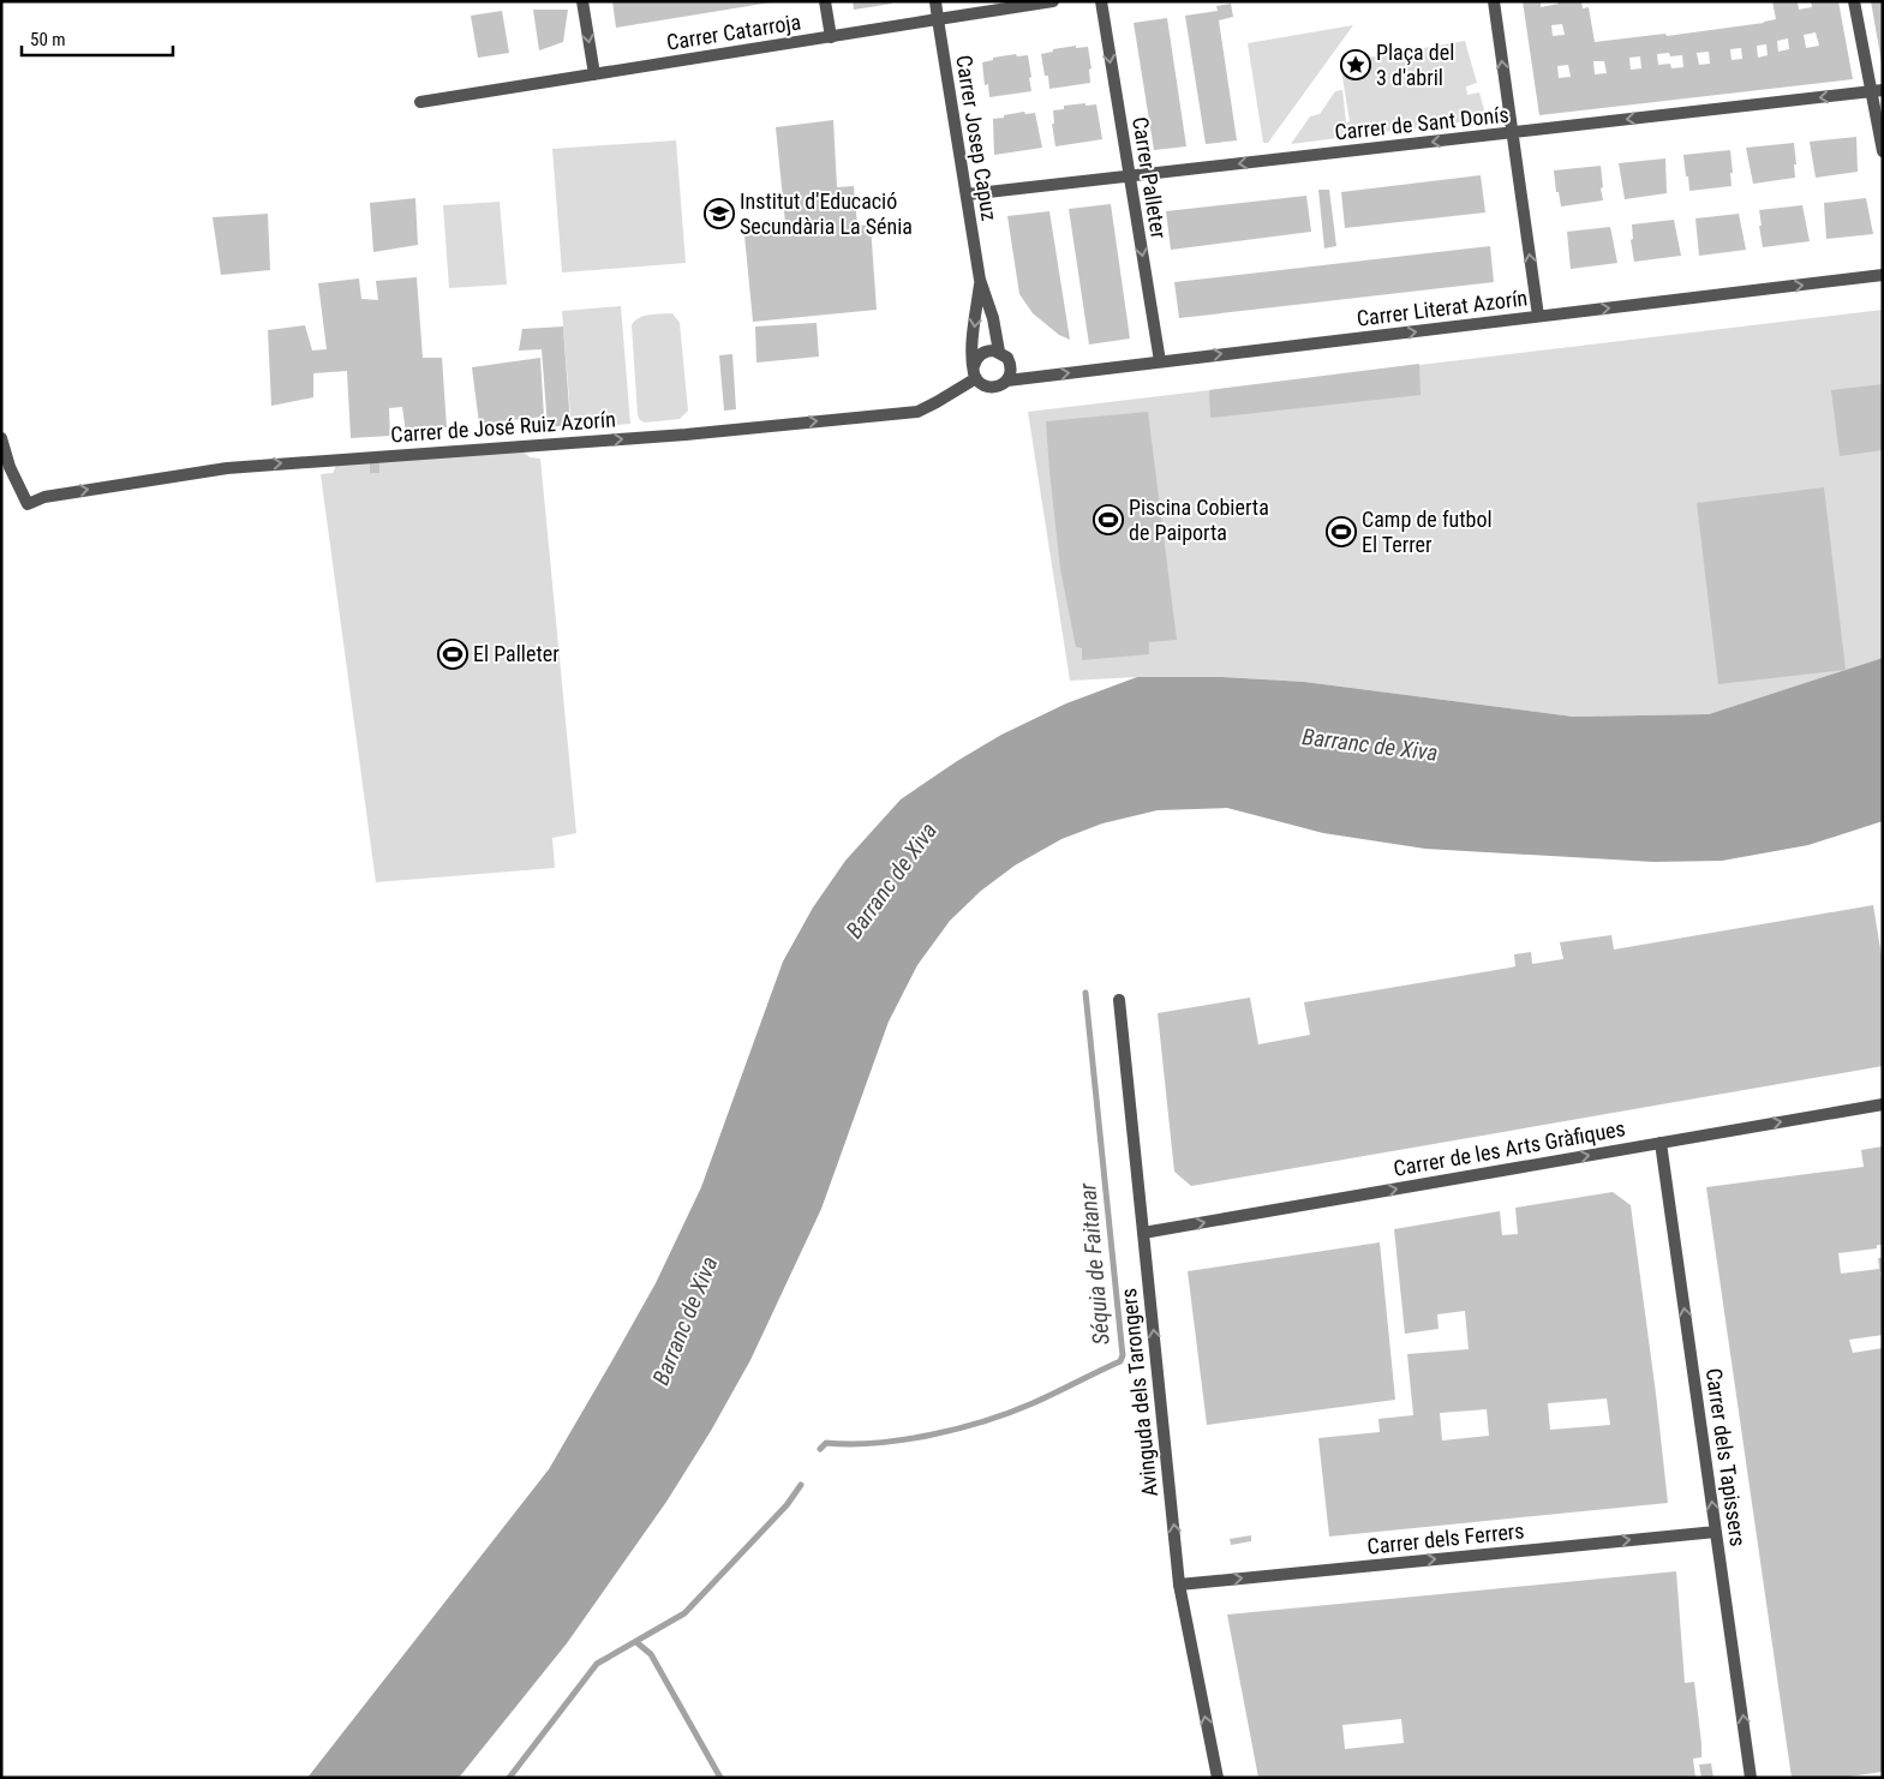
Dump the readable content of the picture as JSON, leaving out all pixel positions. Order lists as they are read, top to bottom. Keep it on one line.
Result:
{"streets":{"street":["Carrer Catarroja","Carrer de Sant Donís","Carrer Josep Capuz","Carrer Palleter","Carrer Literat Azorín","Carrer de José Ruiz Azorín","Carrer de les Arts Gràfiques","Avinguda dels Tarongers","Carrer dels Tapissers","Carrer dels Ferrers"]},"crossings":[["Carrer Catarroja","Carrer Josep Capuz"],["Carrer de Sant Donís","Carrer Josep Capuz"],["Carrer de Sant Donís","Carrer Palleter"],["Carrer Josep Capuz","Carrer Literat Azorín"],["Carrer Josep Capuz","Carrer de José Ruiz Azorín"],["Carrer Palleter","Carrer Literat Azorín"],["Carrer Literat Azorín","Carrer de José Ruiz Azorín"],["Carrer de les Arts Gràfiques","Avinguda dels Tarongers"],["Carrer de les Arts Gràfiques","Carrer dels Tapissers"],["Avinguda dels Tarongers","Carrer dels Ferrers"],["Carrer dels Tapissers","Carrer dels Ferrers"]],"one_way":["Carrer de Sant Donís","Carrer Palleter","Carrer Literat Azorín","Carrer de José Ruiz Azorín","Carrer de les Arts Gràfiques","Avinguda dels Tarongers","Carrer dels Tapissers","Carrer dels Ferrers"],"water":["Barranc de Xiva","Séquia de Faitanar"],"places":{"place":["Plaça del 3 d'abril"],"school or university":["Institut d'Educació Secundària La Sénia"],"sports":["Piscina Cobierta de Paiporta","Camp de futbol El Terrer","El Palleter"]},"scale_bar":"50 m"}
